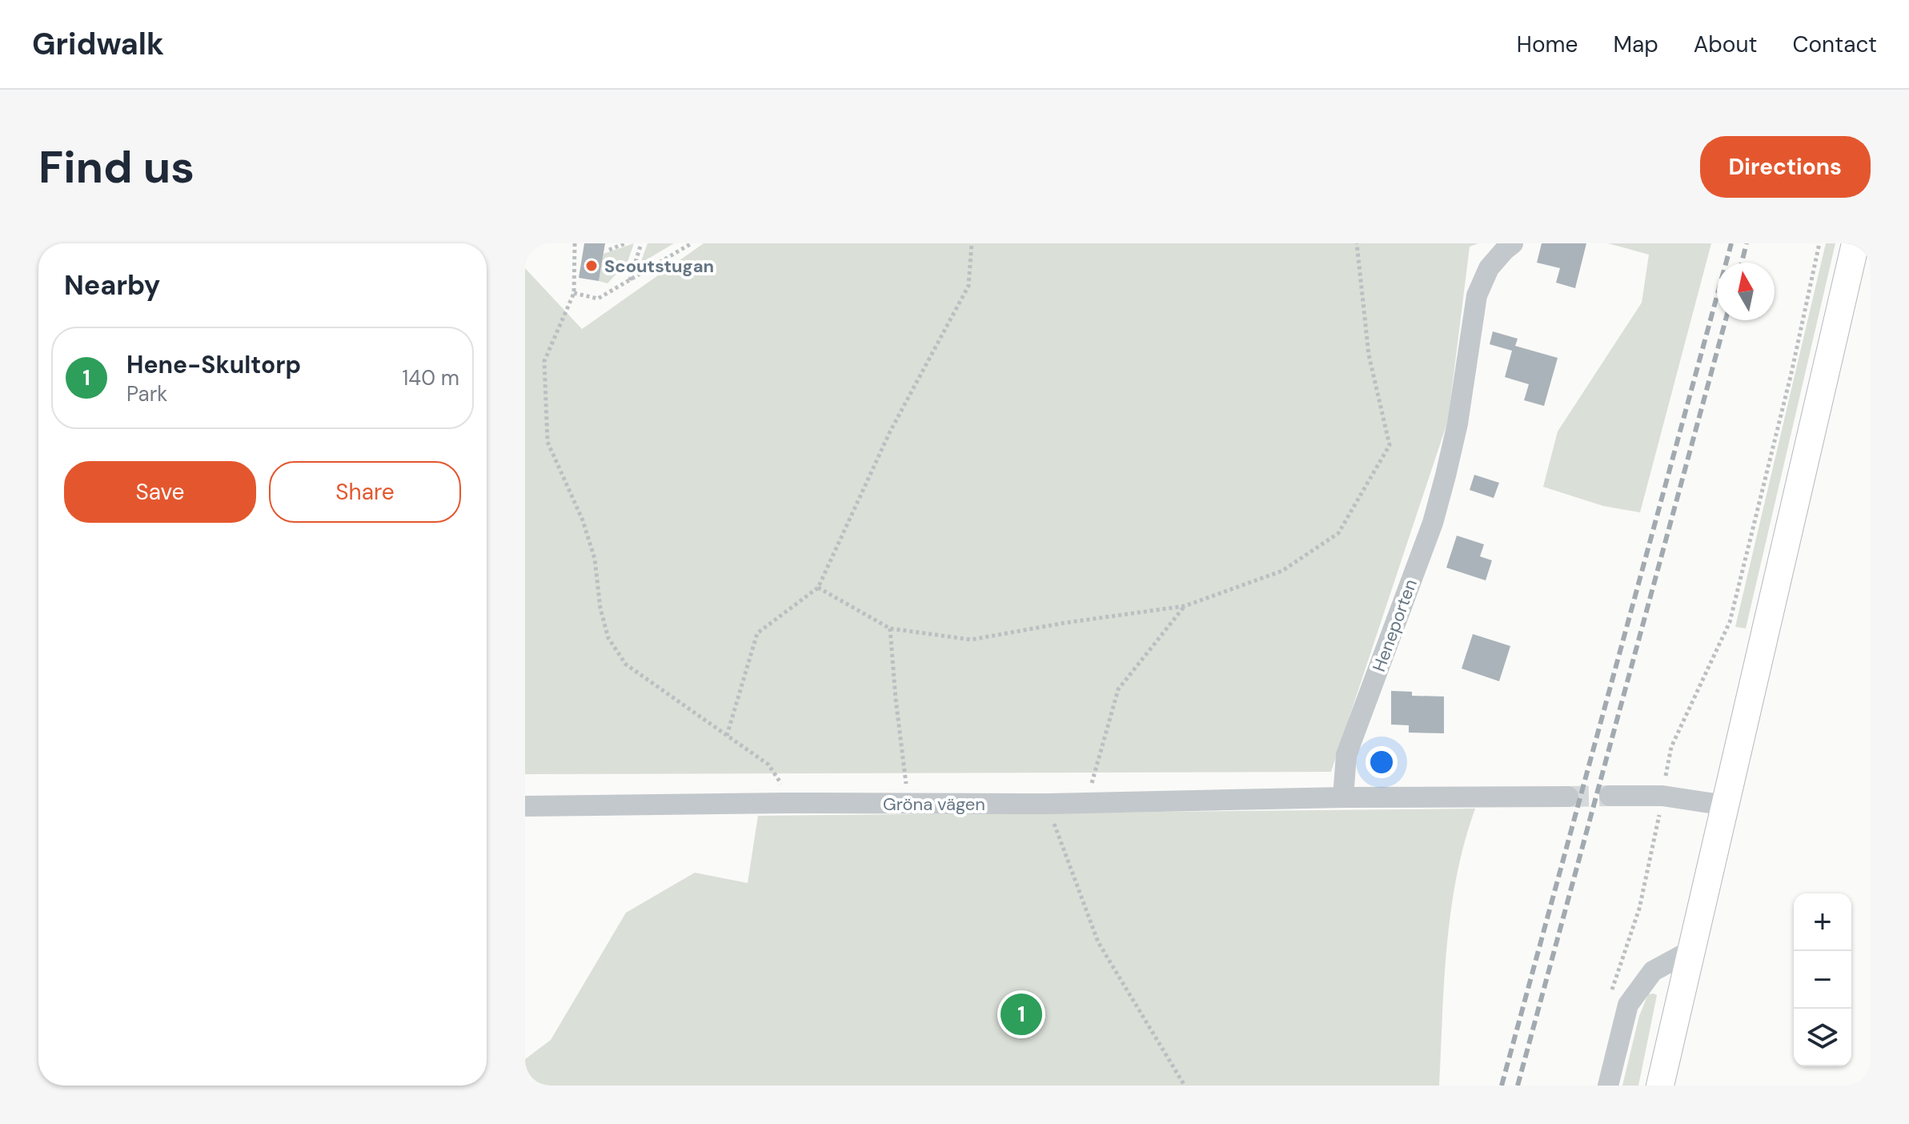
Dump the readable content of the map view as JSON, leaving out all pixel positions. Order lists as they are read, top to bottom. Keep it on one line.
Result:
{"streets":{"street":["Heneporten","Gröna vägen"]},"crossings":[["Heneporten","Gröna vägen"]],"places":["Scoutstugan"],"north":"top","page":{"header":"Gridwalk","nav":["Home","Map","About","Contact"],"buttons":["Directions",["Save","Share"]],"title":"Find us","heading":"Nearby","list":[{"mark":"1","name":"Hene-Skultorp","note":"Park","value":"140 m"}],"map_buttons":["+","−"],"pins":"1"}}
